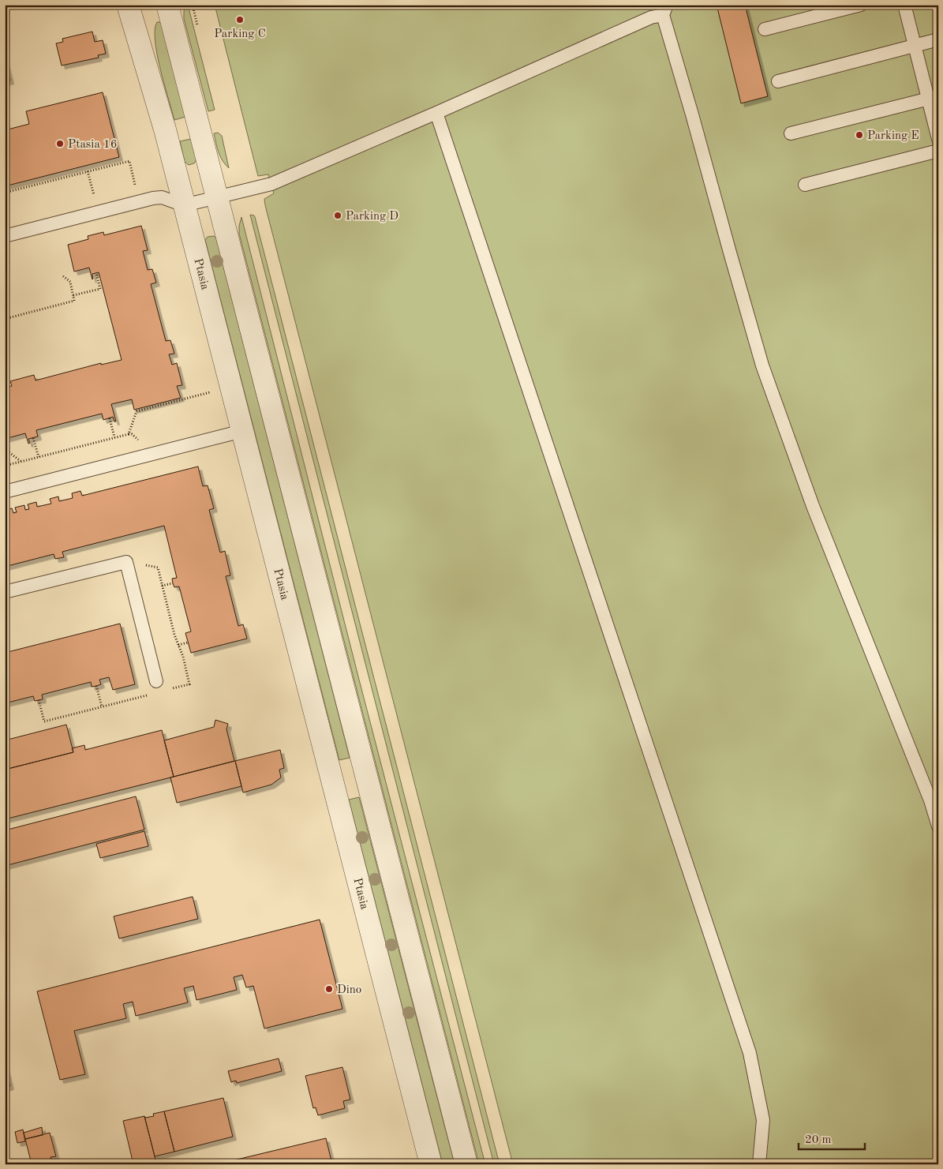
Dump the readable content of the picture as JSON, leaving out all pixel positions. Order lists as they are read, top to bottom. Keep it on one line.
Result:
{"streets":{"street":["Ptasia"]},"places":["Parking C","Parking E","Ptasia 16","Parking D","Dino"],"scale_bar":"20 m"}
